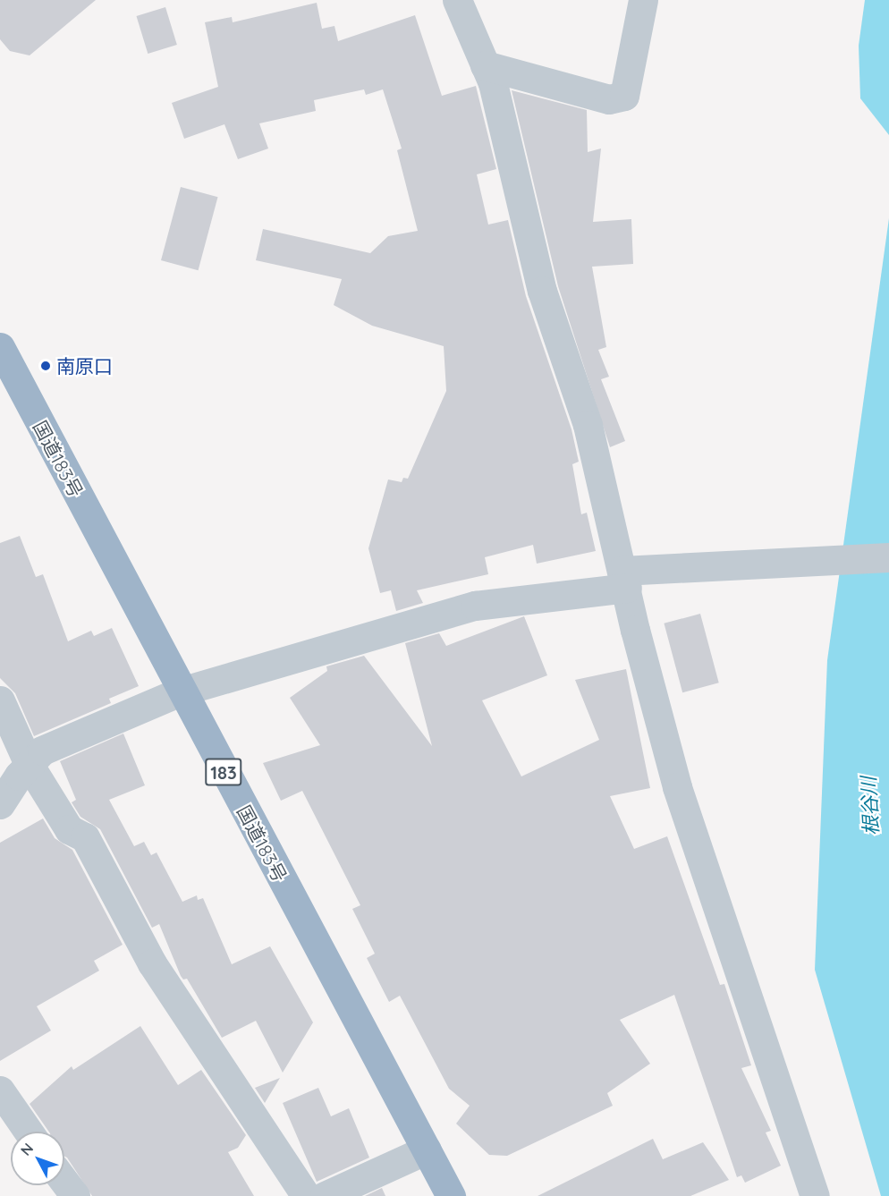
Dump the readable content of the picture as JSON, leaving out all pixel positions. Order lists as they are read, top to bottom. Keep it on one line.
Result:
{"streets":{"highway":["国道183号","183"]},"water":["根谷川"],"places":["南原口"],"north":"top left"}
